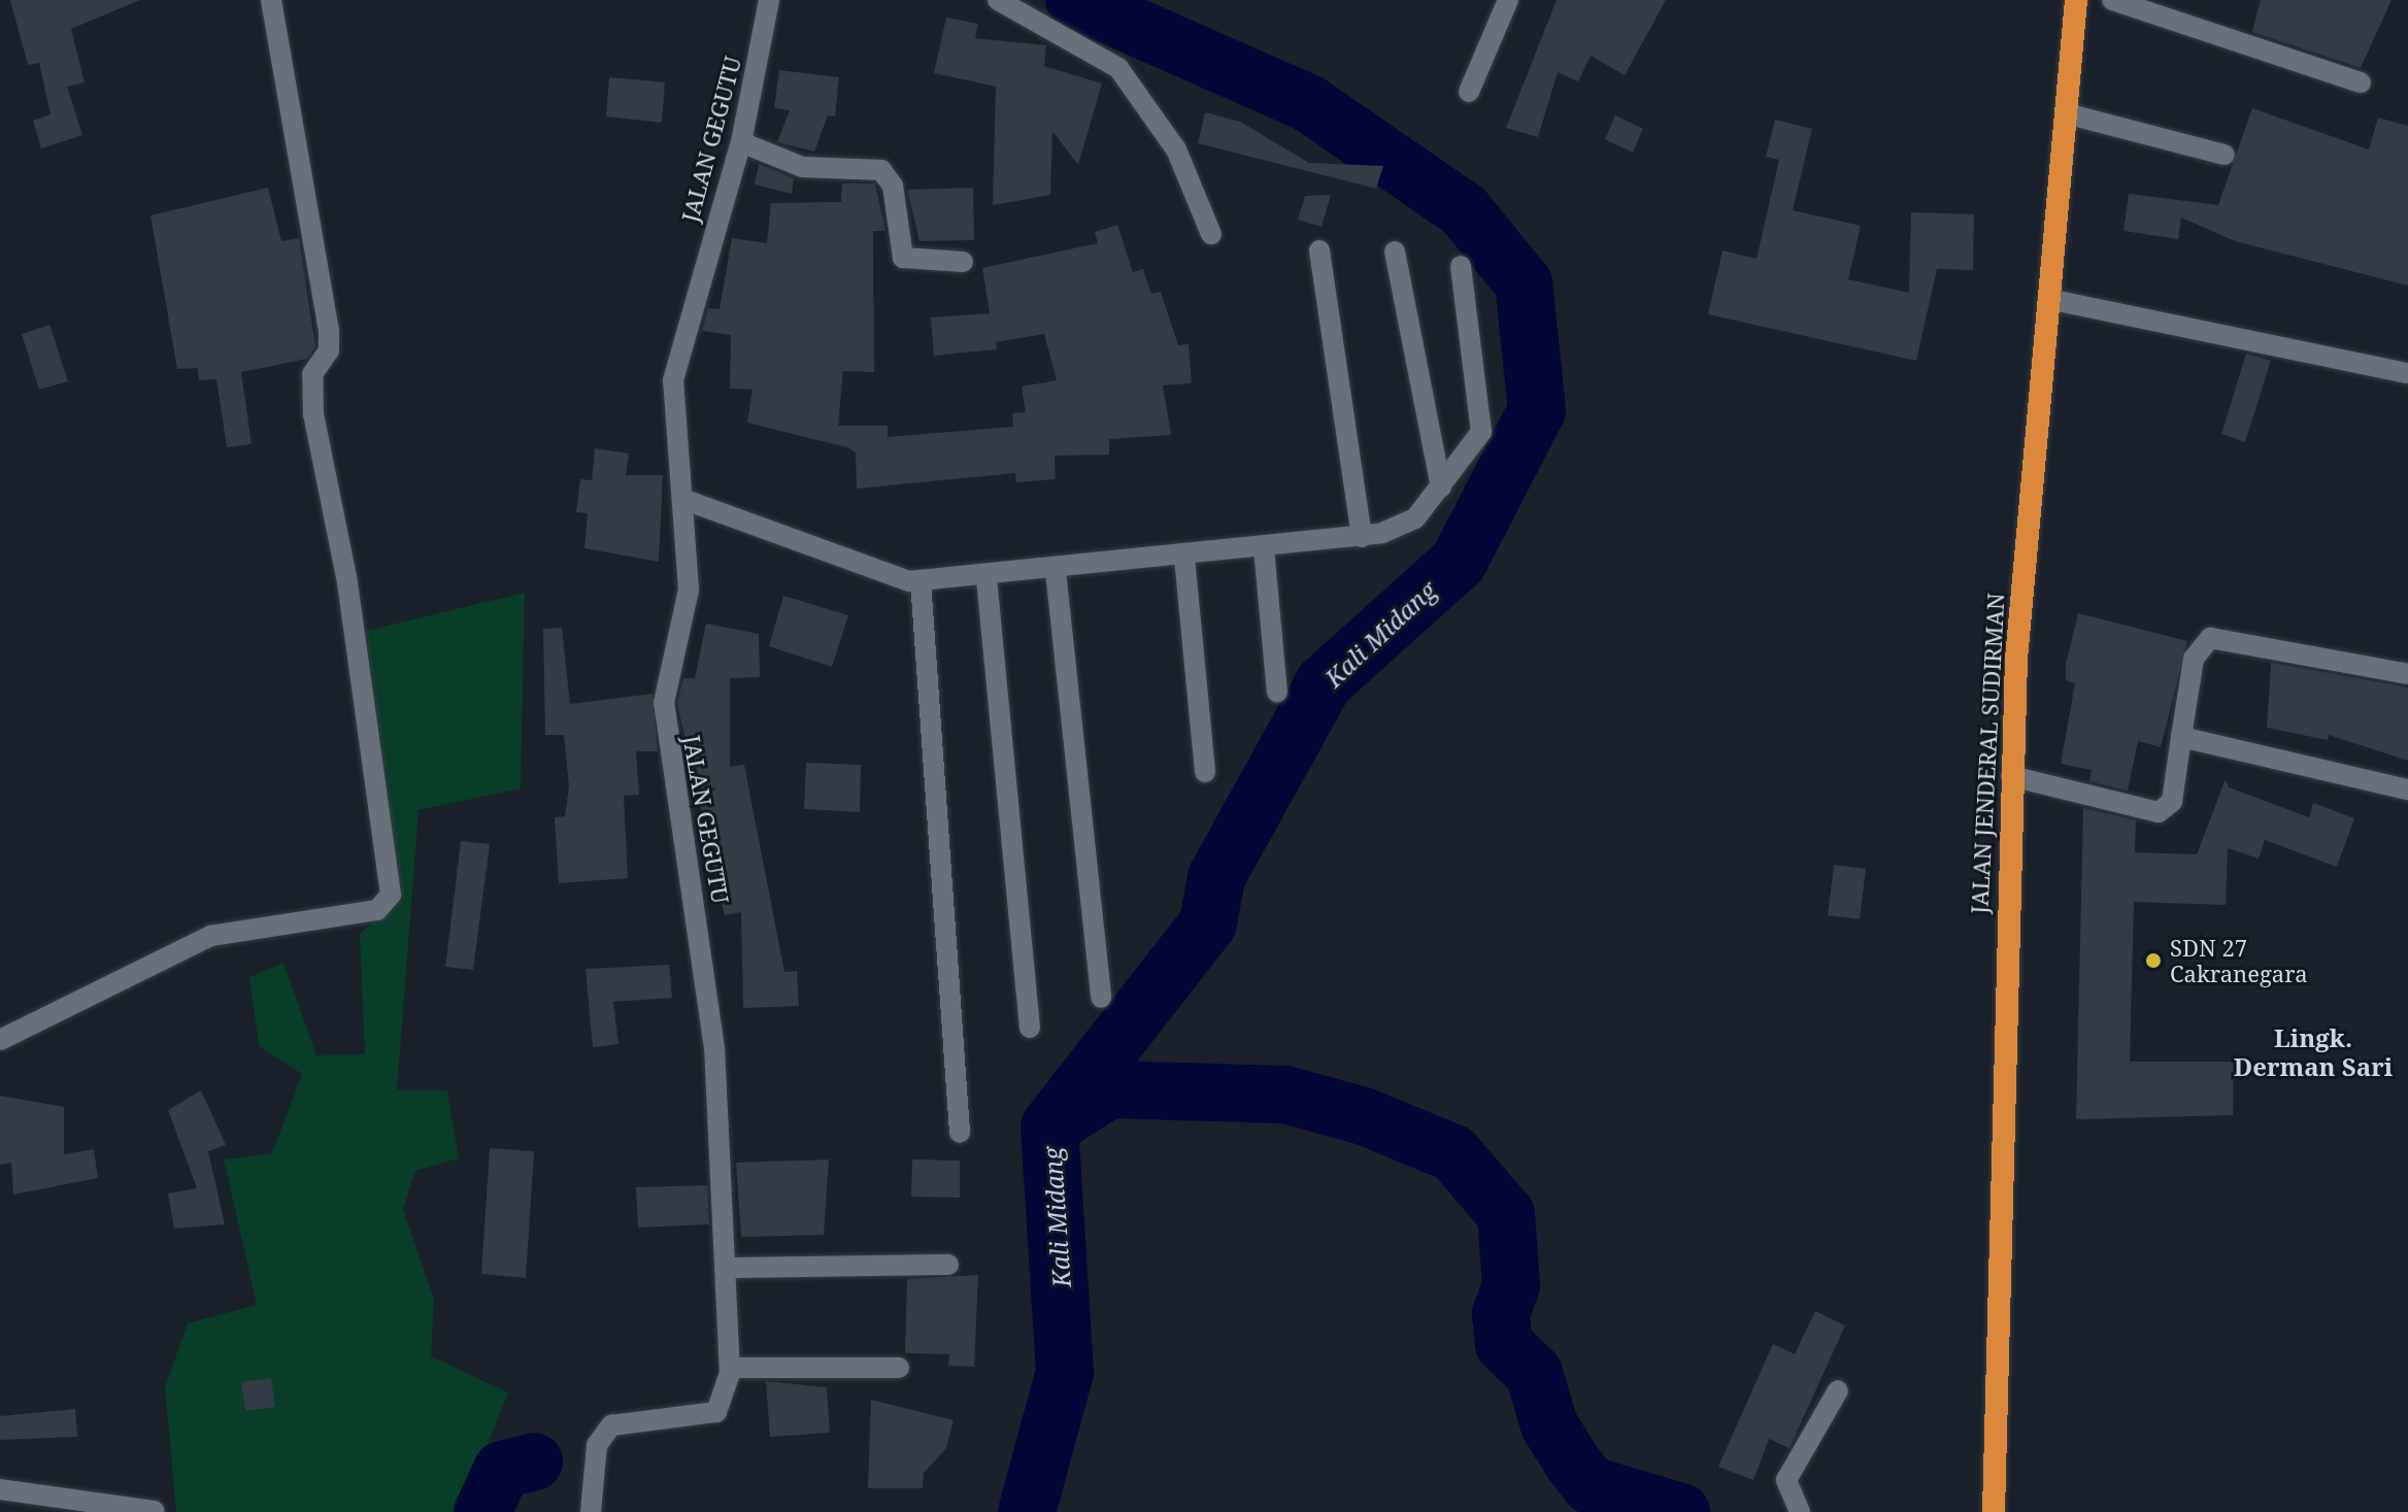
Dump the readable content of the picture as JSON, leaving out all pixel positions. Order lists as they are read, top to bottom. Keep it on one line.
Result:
{"streets":{"highway":["JALAN JENDERAL SUDIRMAN"],"street":["JALAN GEGUTU"]},"districts":["Lingk. Derman Sari"],"water":["Kali Midang"],"places":["SDN 27 Cakranegara"]}
